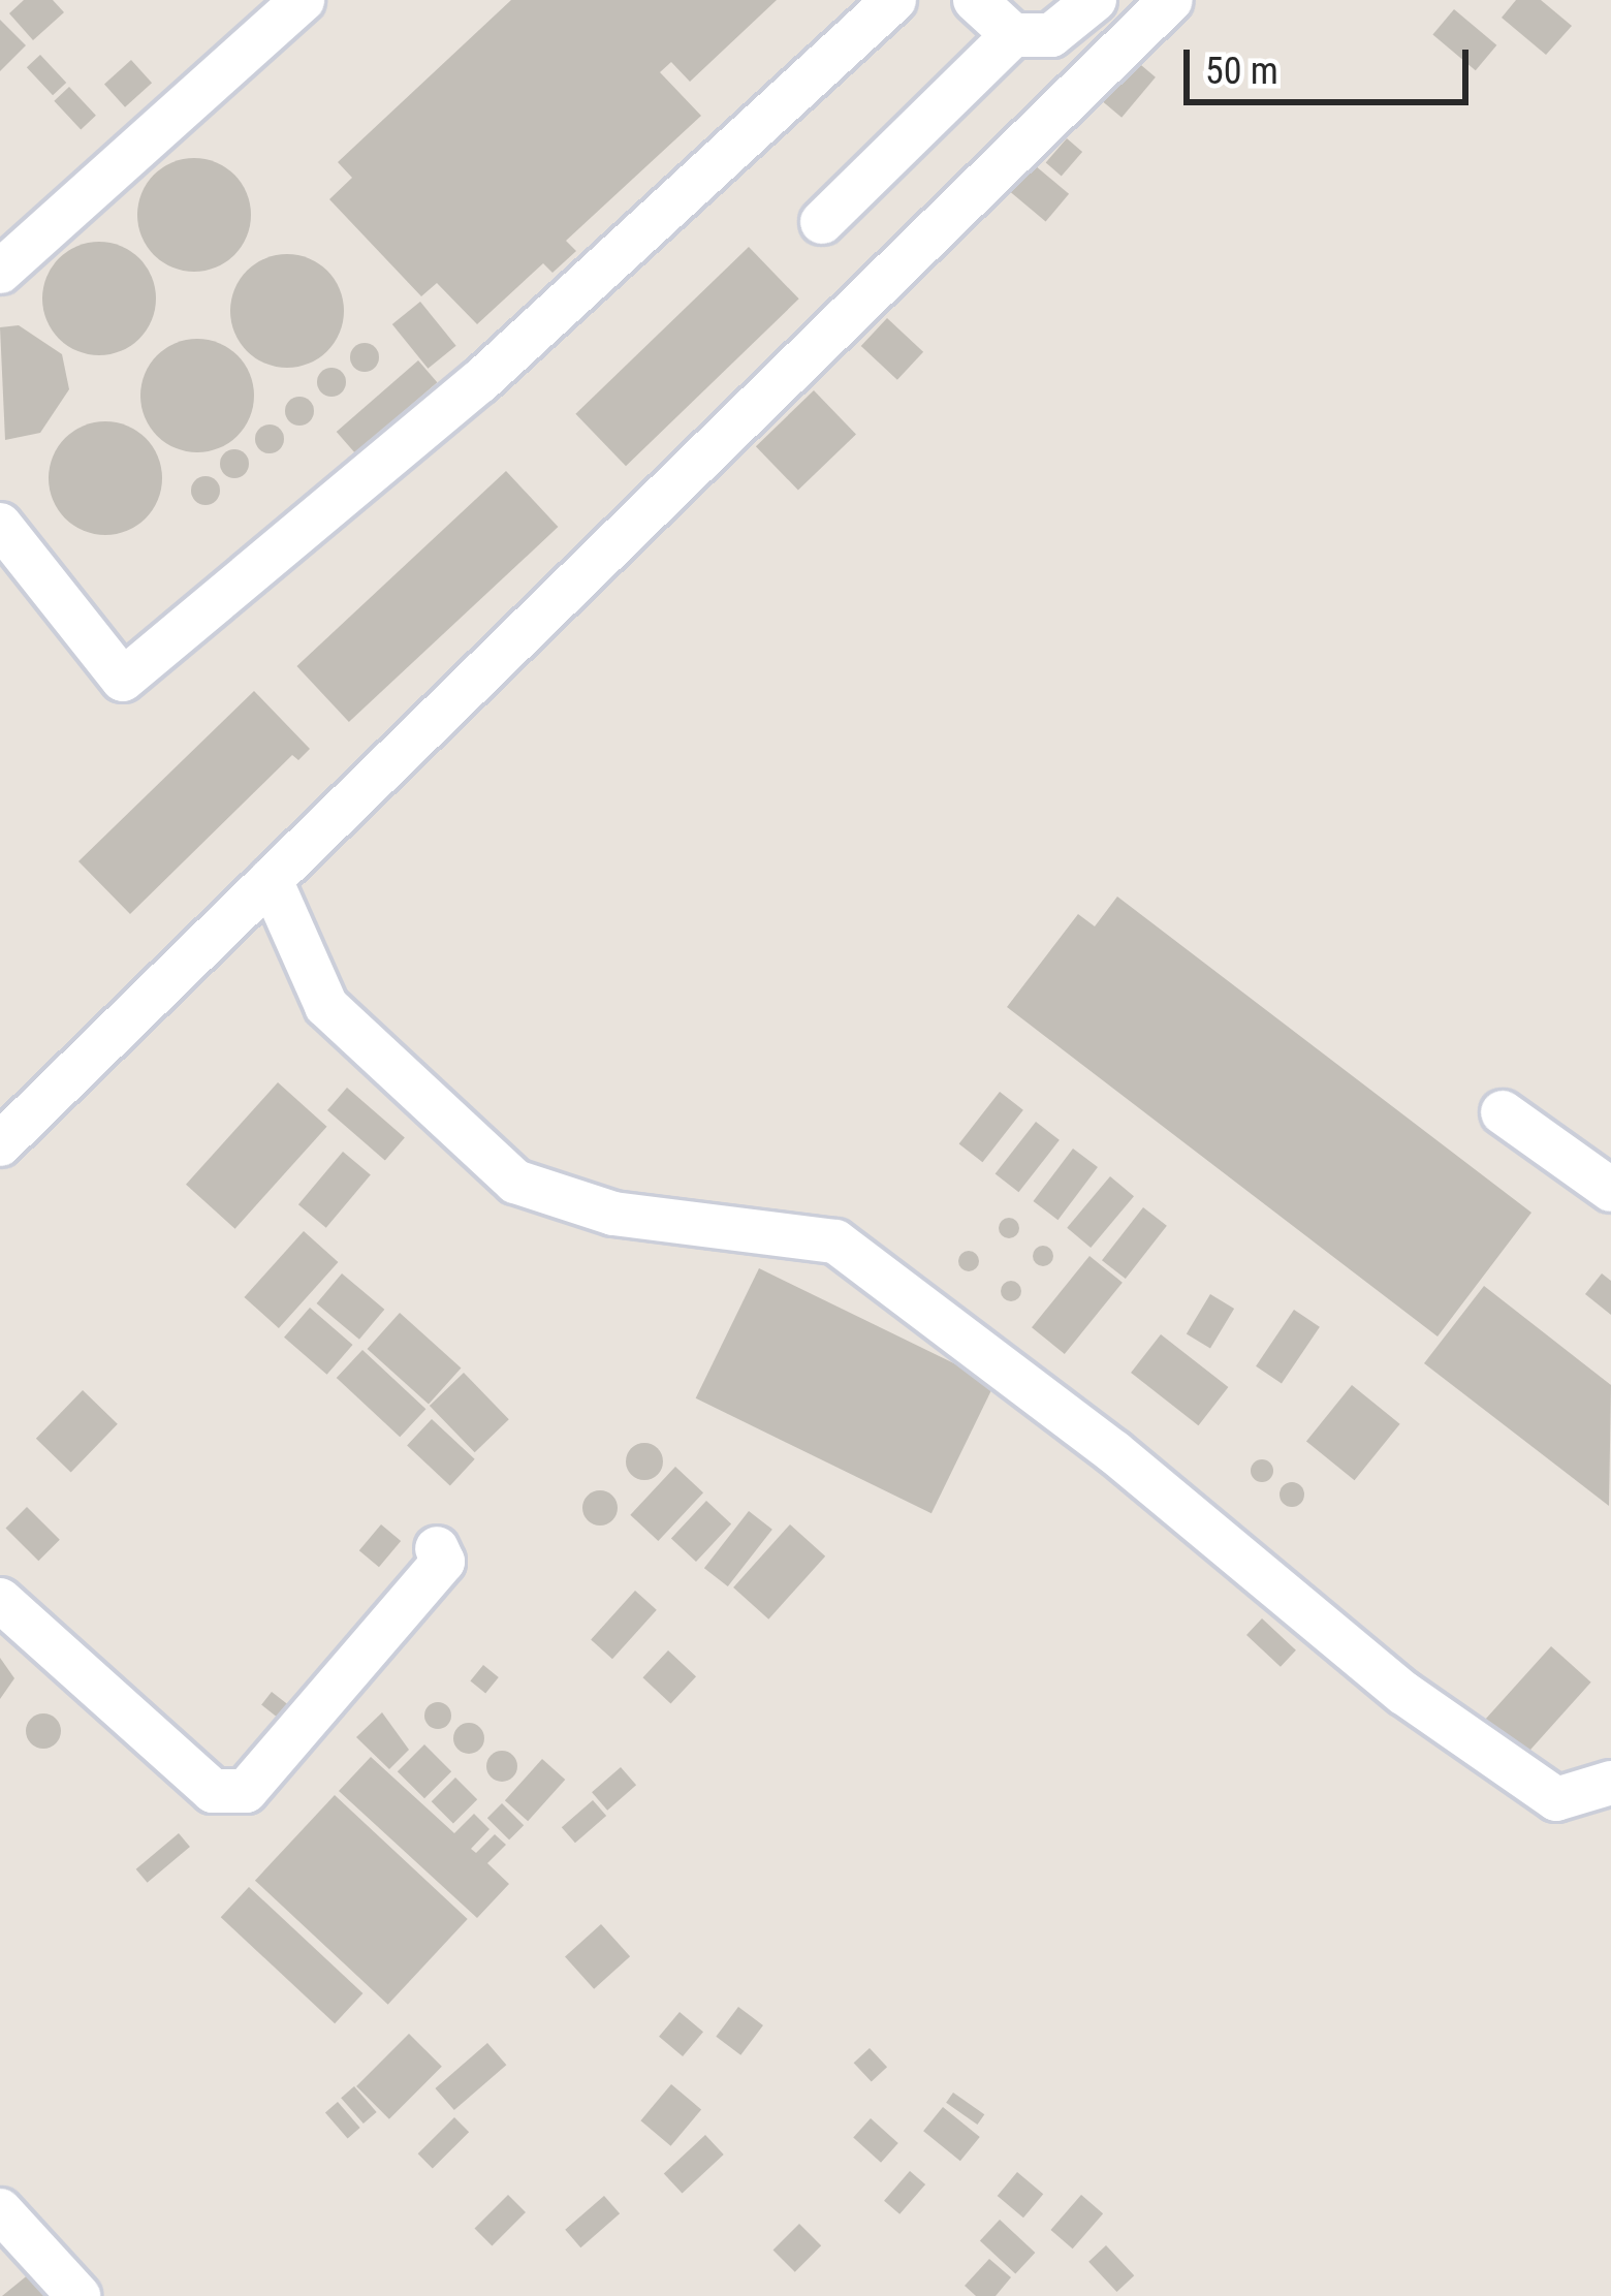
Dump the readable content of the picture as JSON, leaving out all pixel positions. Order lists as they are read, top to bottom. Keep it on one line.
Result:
{"scale_bar":"50 m"}
